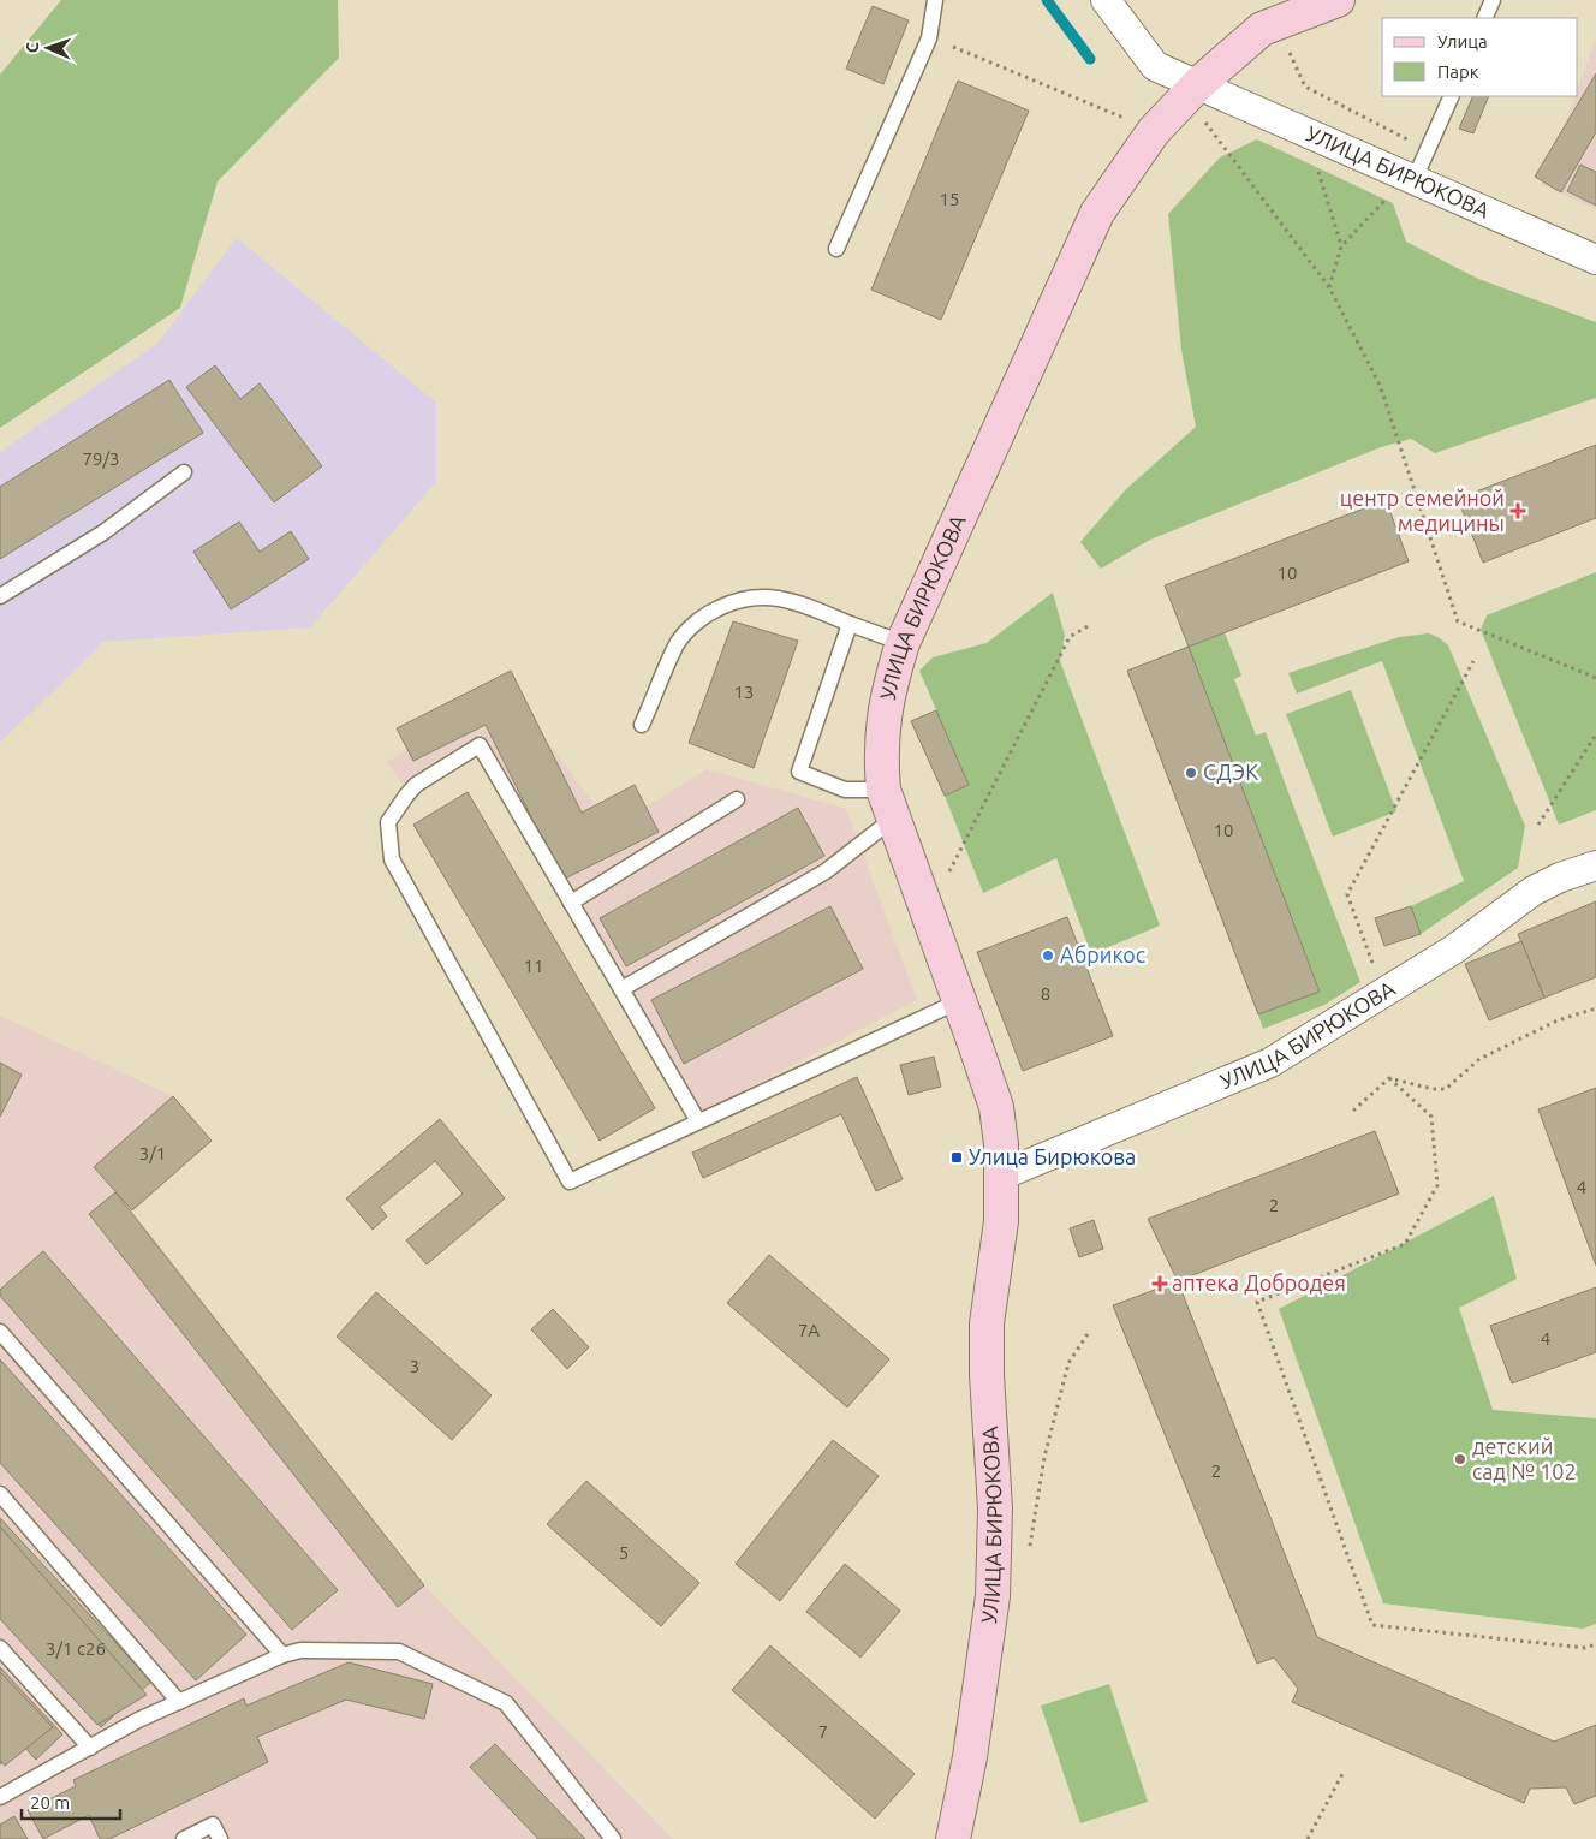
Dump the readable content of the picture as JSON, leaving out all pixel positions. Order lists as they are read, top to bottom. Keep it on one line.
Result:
{"streets":{"street":["УЛИЦА БИРЮКОВА"]},"places":{"health":["центр семейной медицины","аптека Добродея"],"other":["СДЭК","Абрикос","детский сад № 102"],"transit":["Улица Бирюкова"]},"house_numbers":["15","79/3","10","13","10","11","8","3/1","4","2","7А","4","3","2","5","3/1 с26","7"],"legend":["Улица","Парк"],"scale_bar":"20 m","north":"left"}
